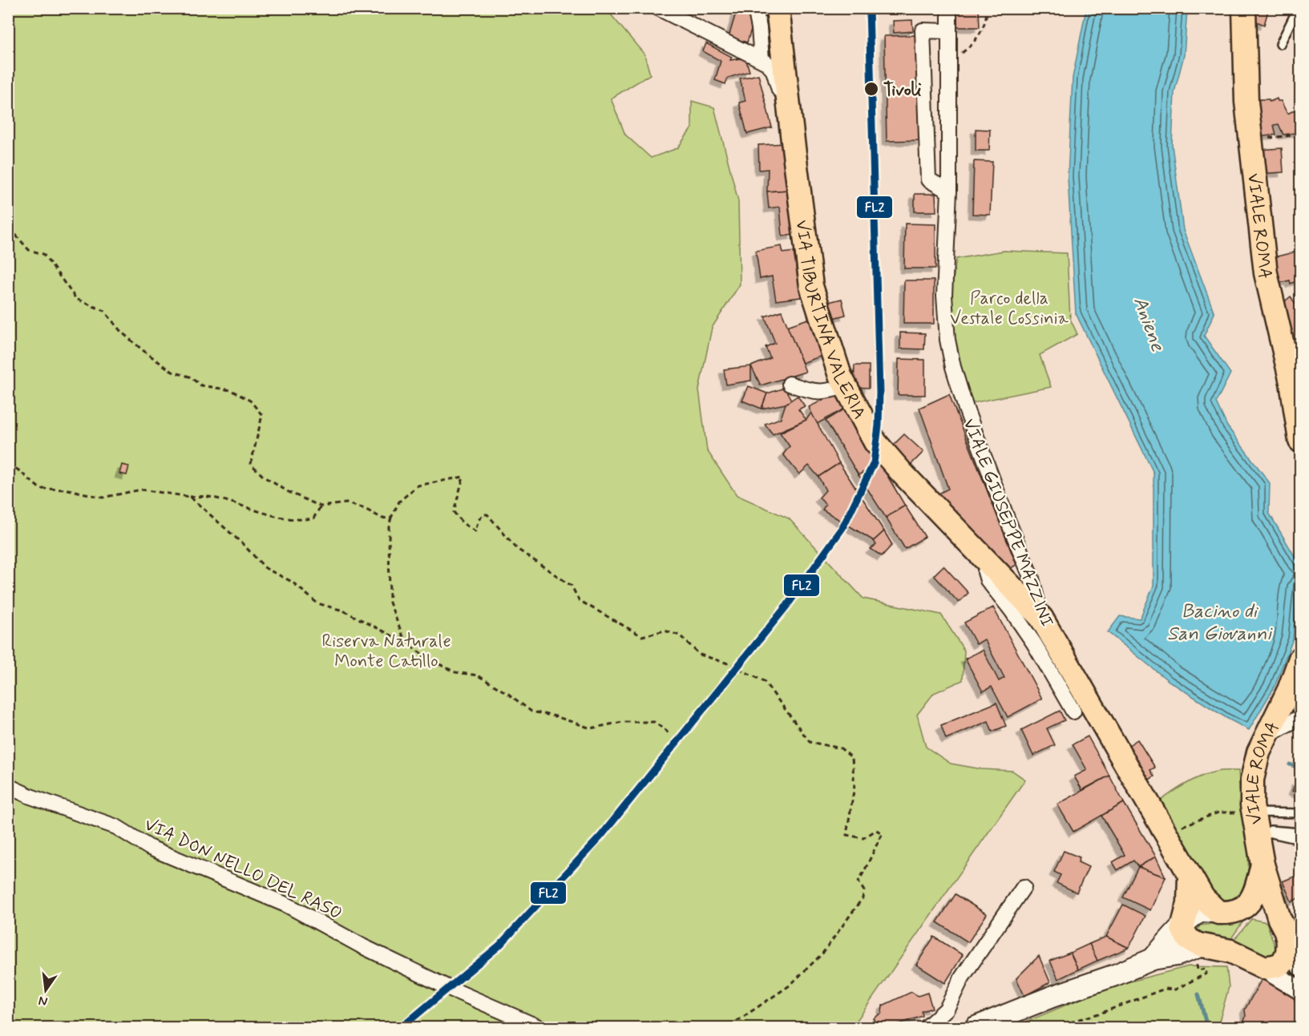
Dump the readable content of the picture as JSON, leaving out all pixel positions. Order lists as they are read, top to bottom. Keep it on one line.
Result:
{"streets":{"main road":["VIALE ROMA","VIA TIBURTINA VALERIA","VIALE GIUSEPPE MAZZINI"],"street":["VIA DON NELLO DEL RASO"]},"crossings":[["VIA TIBURTINA VALERIA","VIALE GIUSEPPE MAZZINI"]],"water":["Aniene","Bacino di San Giovanni"],"parks":["Parco della Vestale Cossinia","Riserva Naturale Monte Catillo"],"places":["Tivoli"],"lines":["transit line FL2"],"north":"bottom"}
